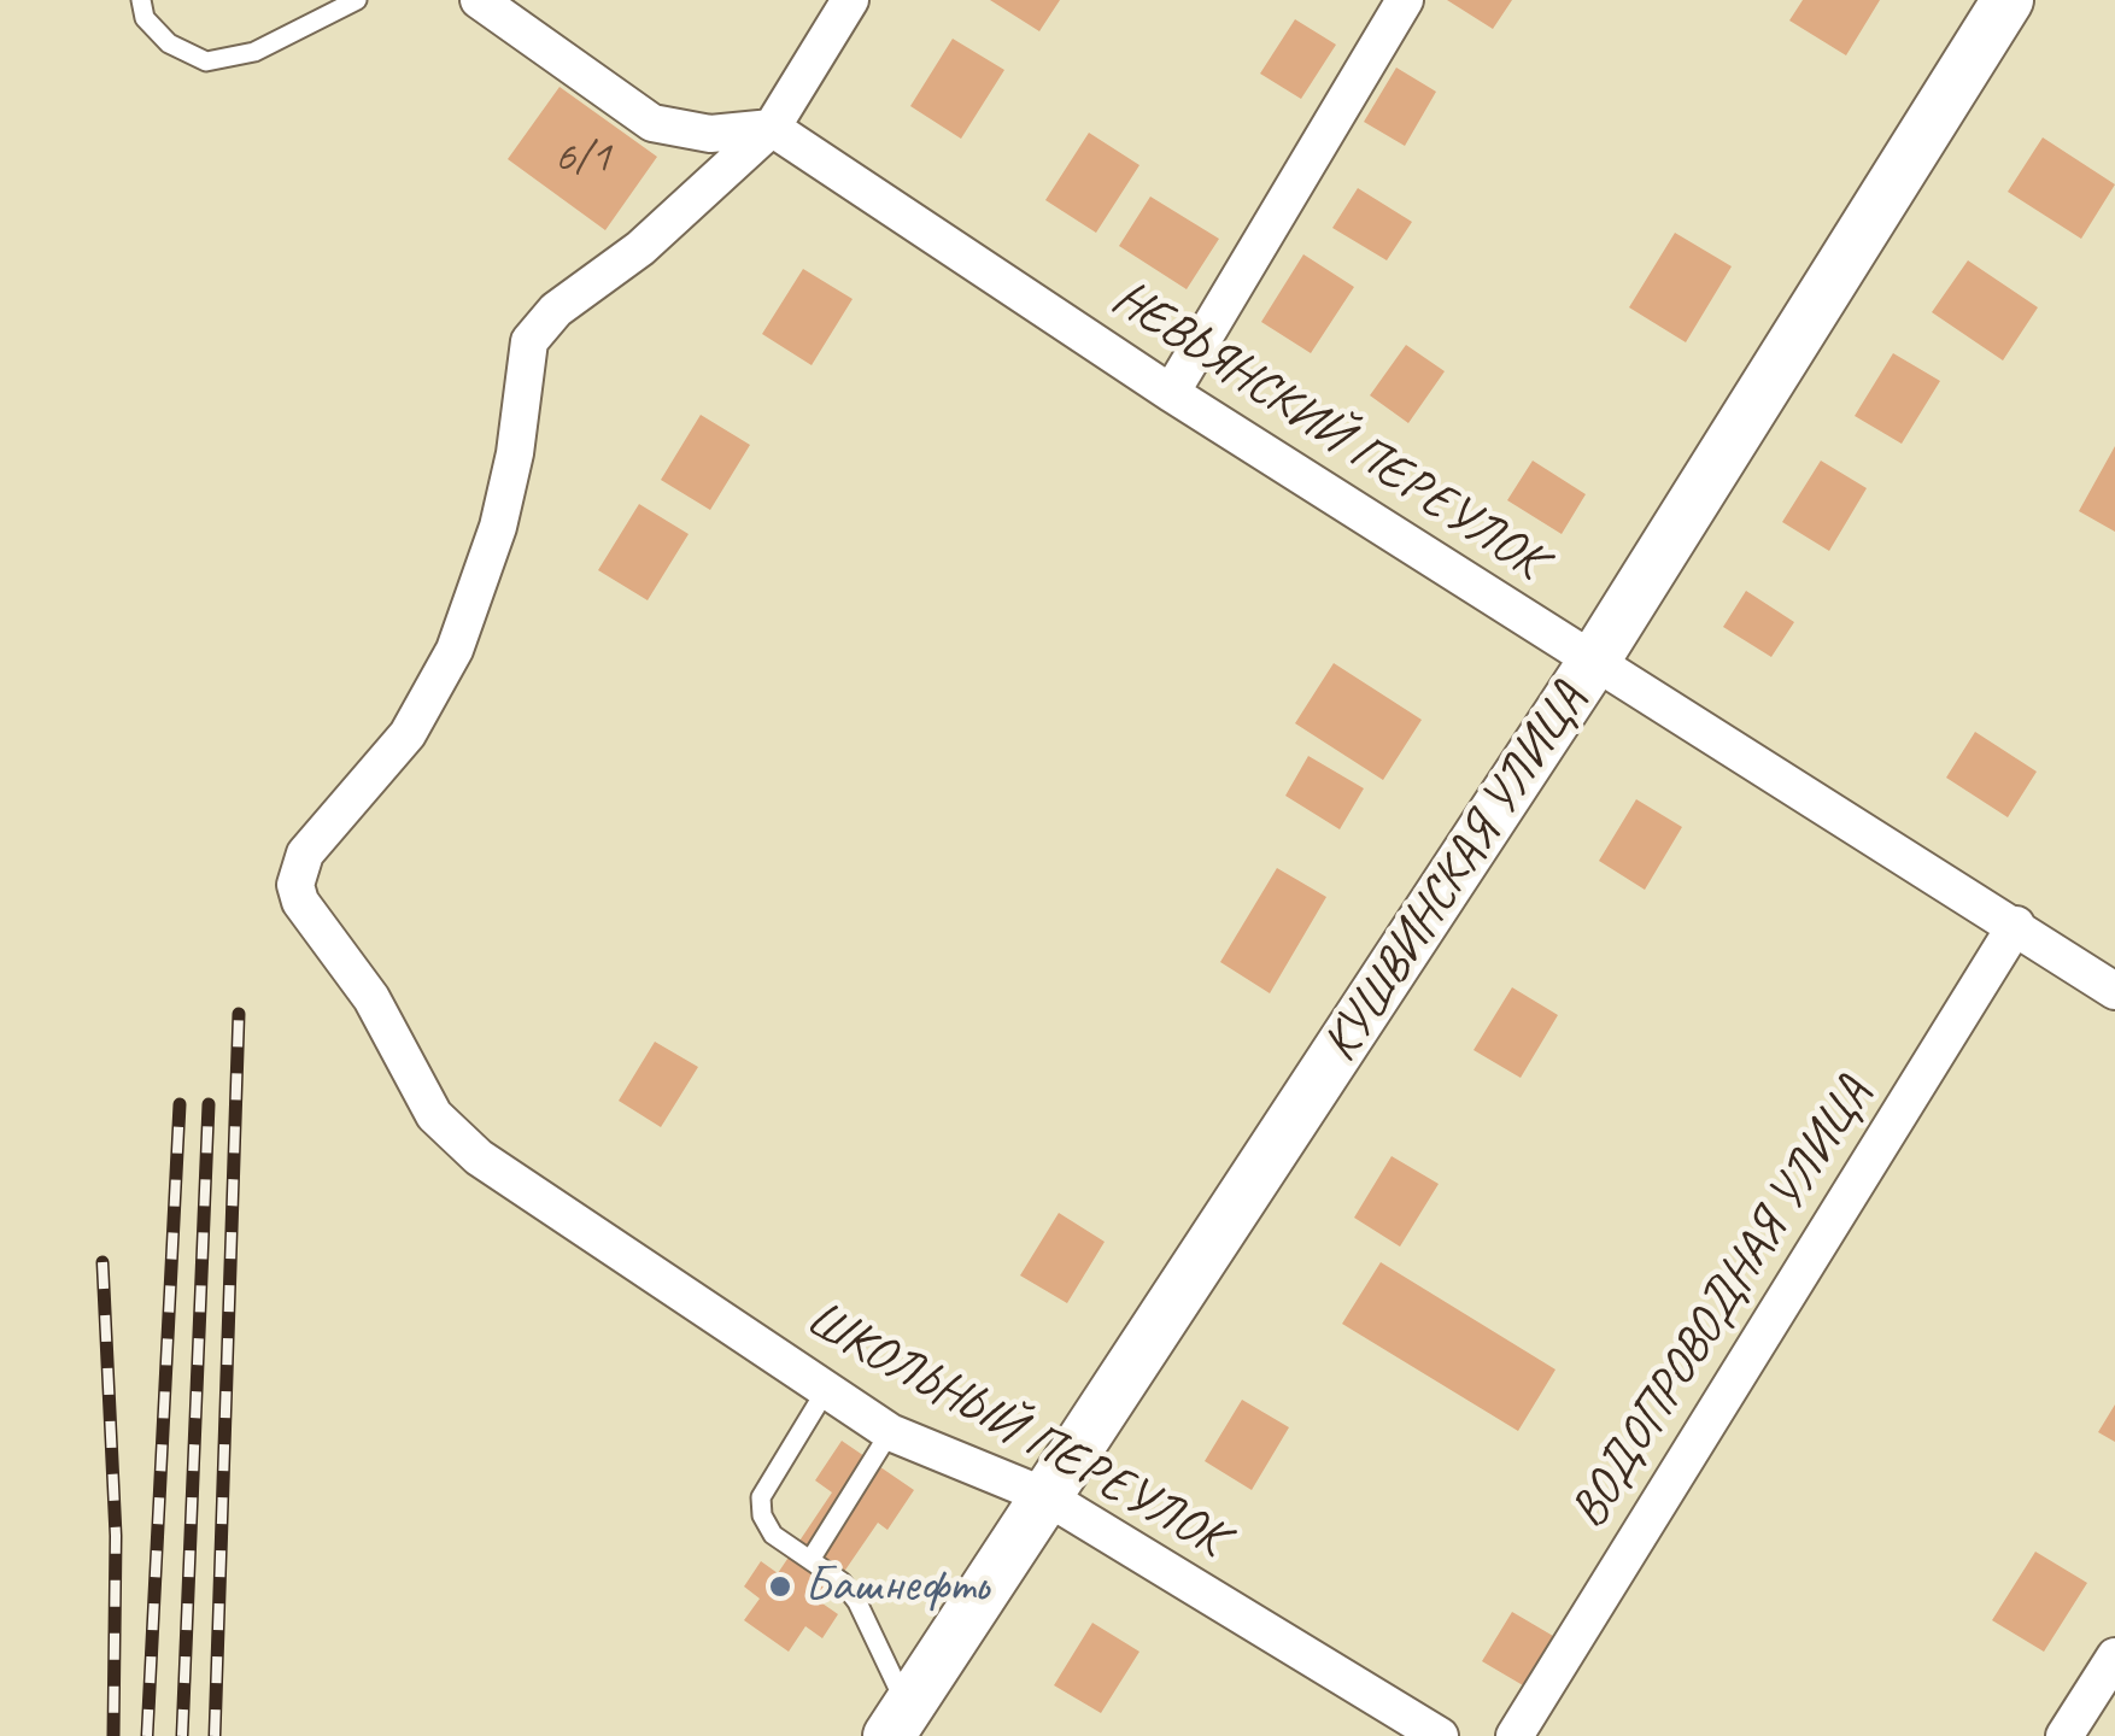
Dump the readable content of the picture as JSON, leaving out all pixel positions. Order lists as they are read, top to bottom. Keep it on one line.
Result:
{"streets":{"main road":["КУШВИНСКАЯ УЛИЦА"],"street":["НЕВЬЯНСКИЙ ПЕРЕУЛОК","ВОДОПРОВОДНАЯ УЛИЦА","ШКОЛЬНЫЙ ПЕРЕУЛОК"]},"crossings":[["НЕВЬЯНСКИЙ ПЕРЕУЛОК","КУШВИНСКАЯ УЛИЦА"],["НЕВЬЯНСКИЙ ПЕРЕУЛОК","ВОДОПРОВОДНАЯ УЛИЦА"],["НЕВЬЯНСКИЙ ПЕРЕУЛОК","ШКОЛЬНЫЙ ПЕРЕУЛОК"],["КУШВИНСКАЯ УЛИЦА","ШКОЛЬНЫЙ ПЕРЕУЛОК"]],"places":["Башнефть"],"house_numbers":["6/1"]}
